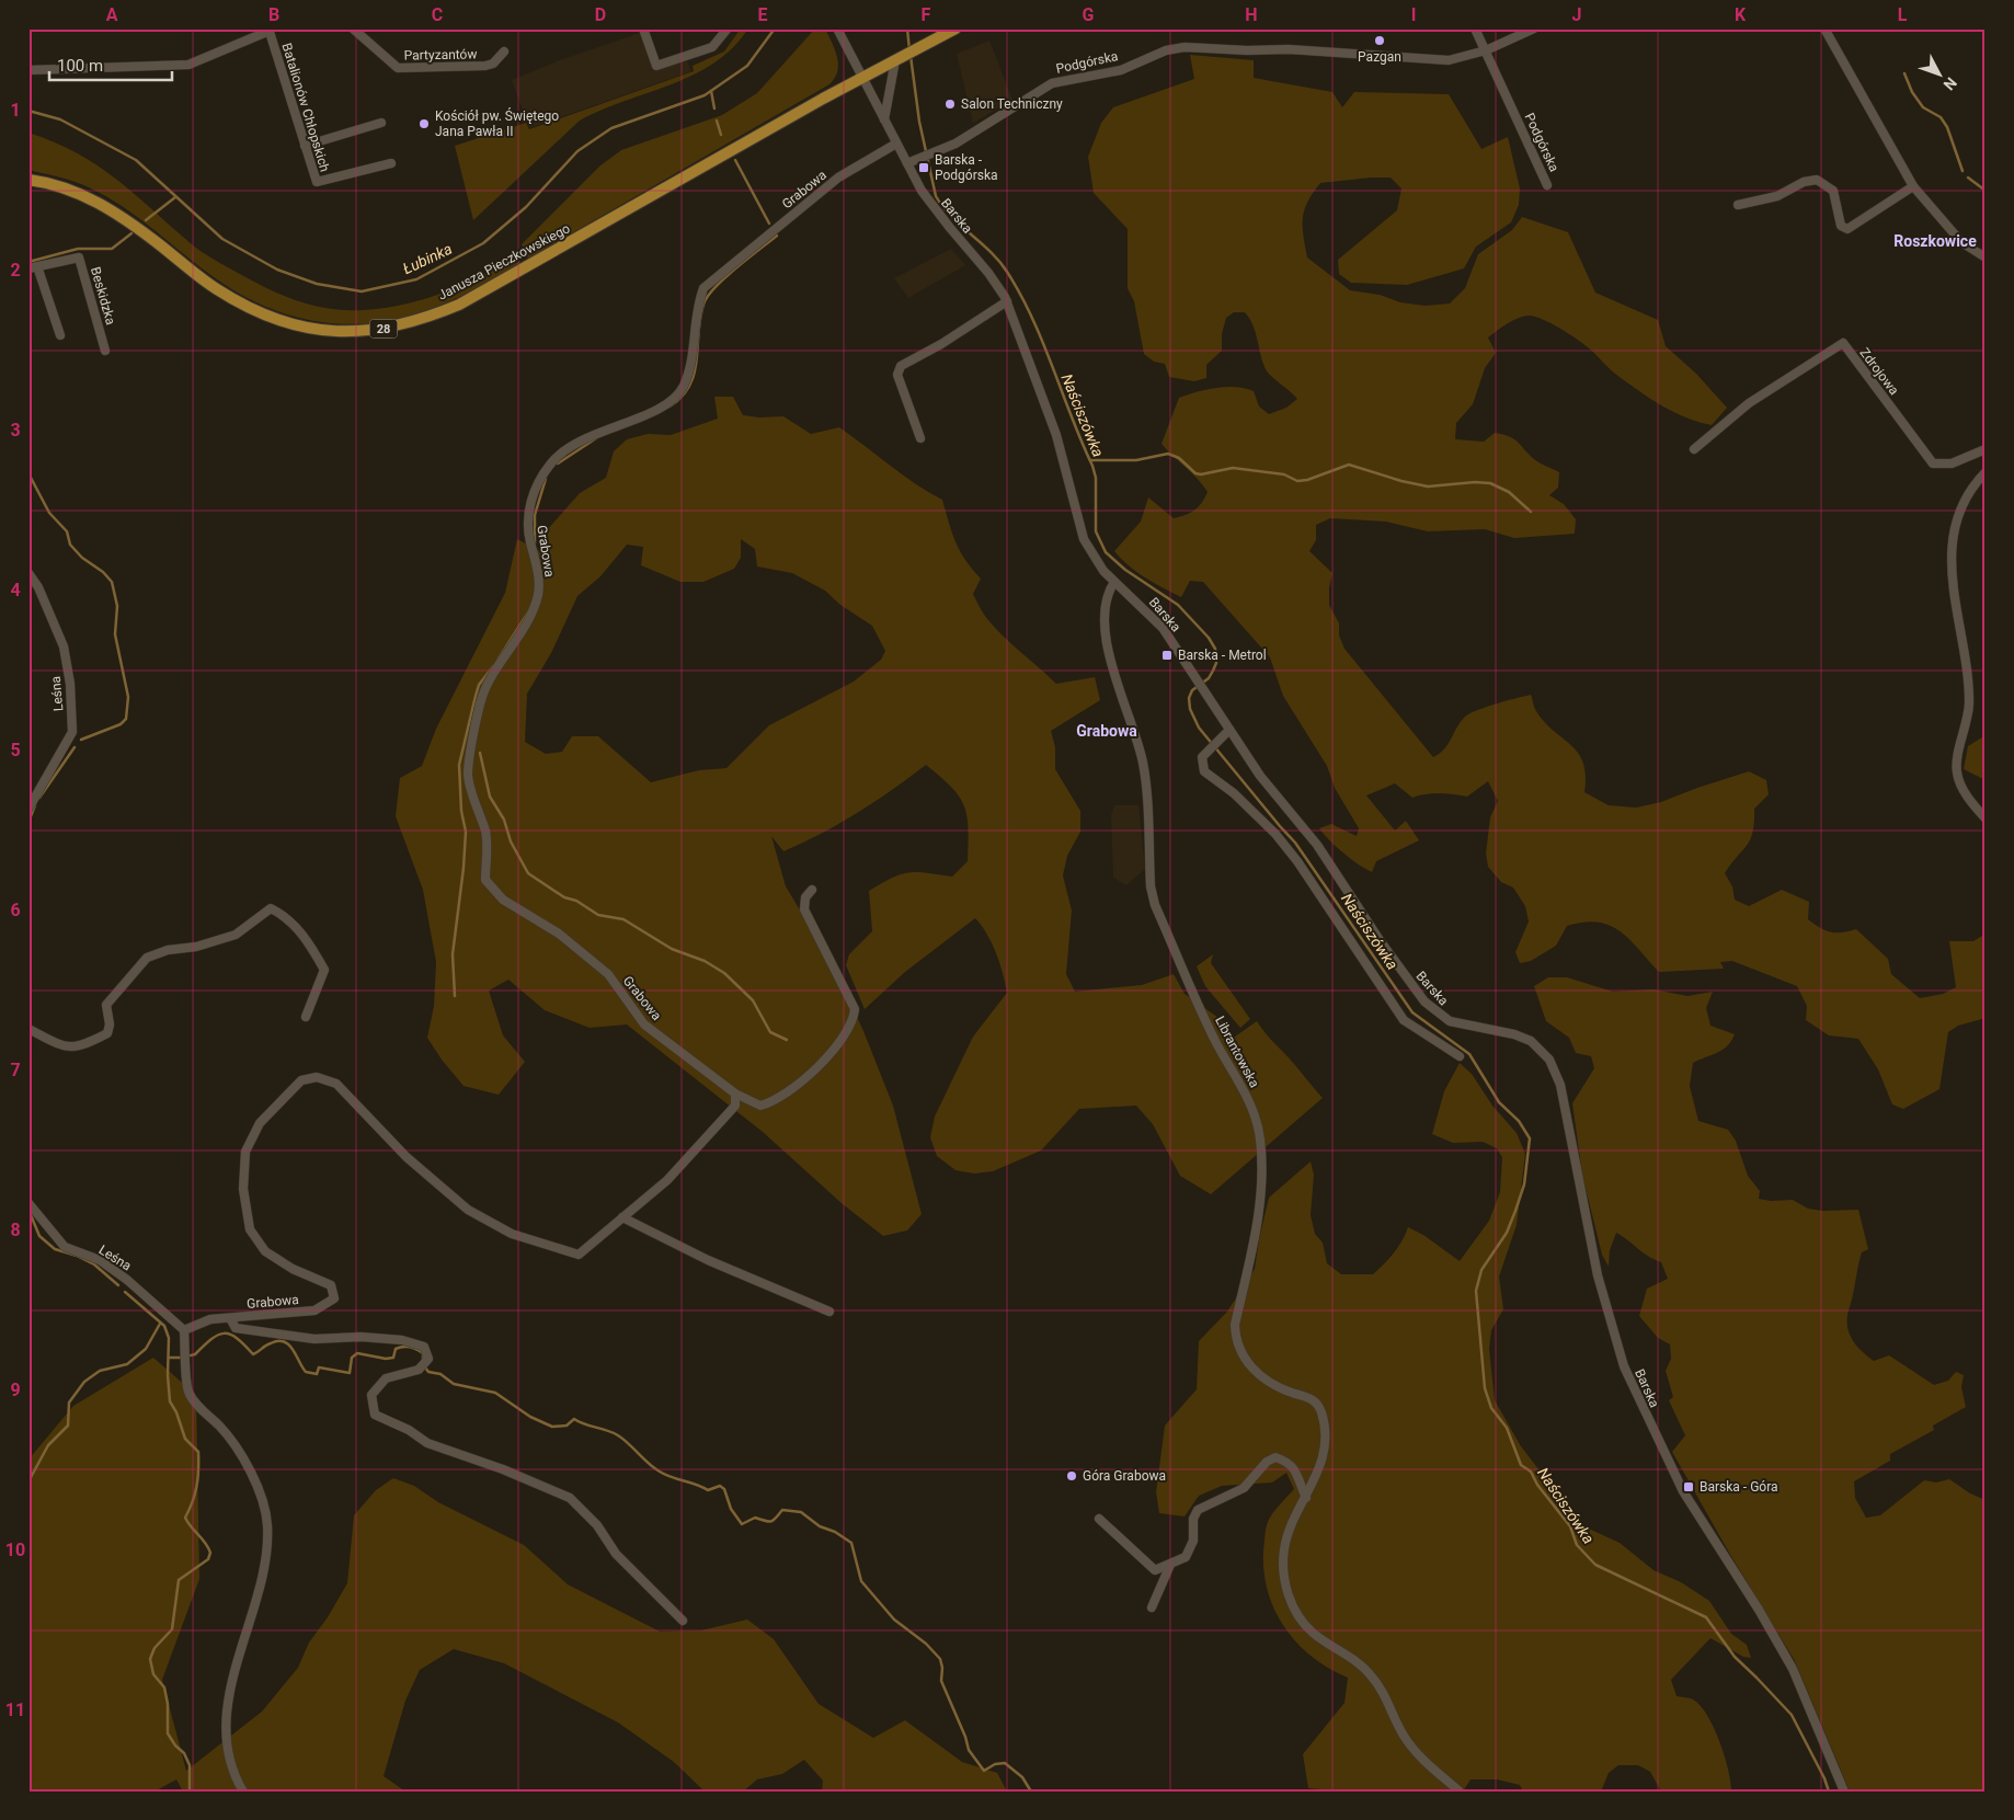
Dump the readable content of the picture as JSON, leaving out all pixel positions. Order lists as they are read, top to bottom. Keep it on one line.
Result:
{"streets":{"main road":["Janusza Pieczkowskiego","28"],"street":["Partyzantów","Podgórska","Batalionów Chłopskich","Grabowa","Barska","Beskidzka","Zdrojowa","Leśna","Librantowska"]},"crossings":[["Podgórska","Barska"],["Grabowa","Barska"],["Grabowa","Leśna"],["Barska","Janusza Pieczkowskiego"],["Barska","28"],["Barska","Librantowska"],["Janusza Pieczkowskiego","28"]],"districts":["Roszkowice","Grabowa"],"water":["Łubinka","Naściszówka"],"places":{"other":["Pazgan","Salon Techniczny","Kościół pw. Świętego Jana Pawła II","Góra Grabowa"],"transit":["Barska - Podgórska","Barska - Metrol","Barska - Góra"]},"scale_bar":"100 m","north":"bottom right","grid":{"columns":["A","B","C","D","E","F","G","H","I","J","K","L"],"rows":["1","2","3","4","5","6","7","8","9","10","11"]}}
